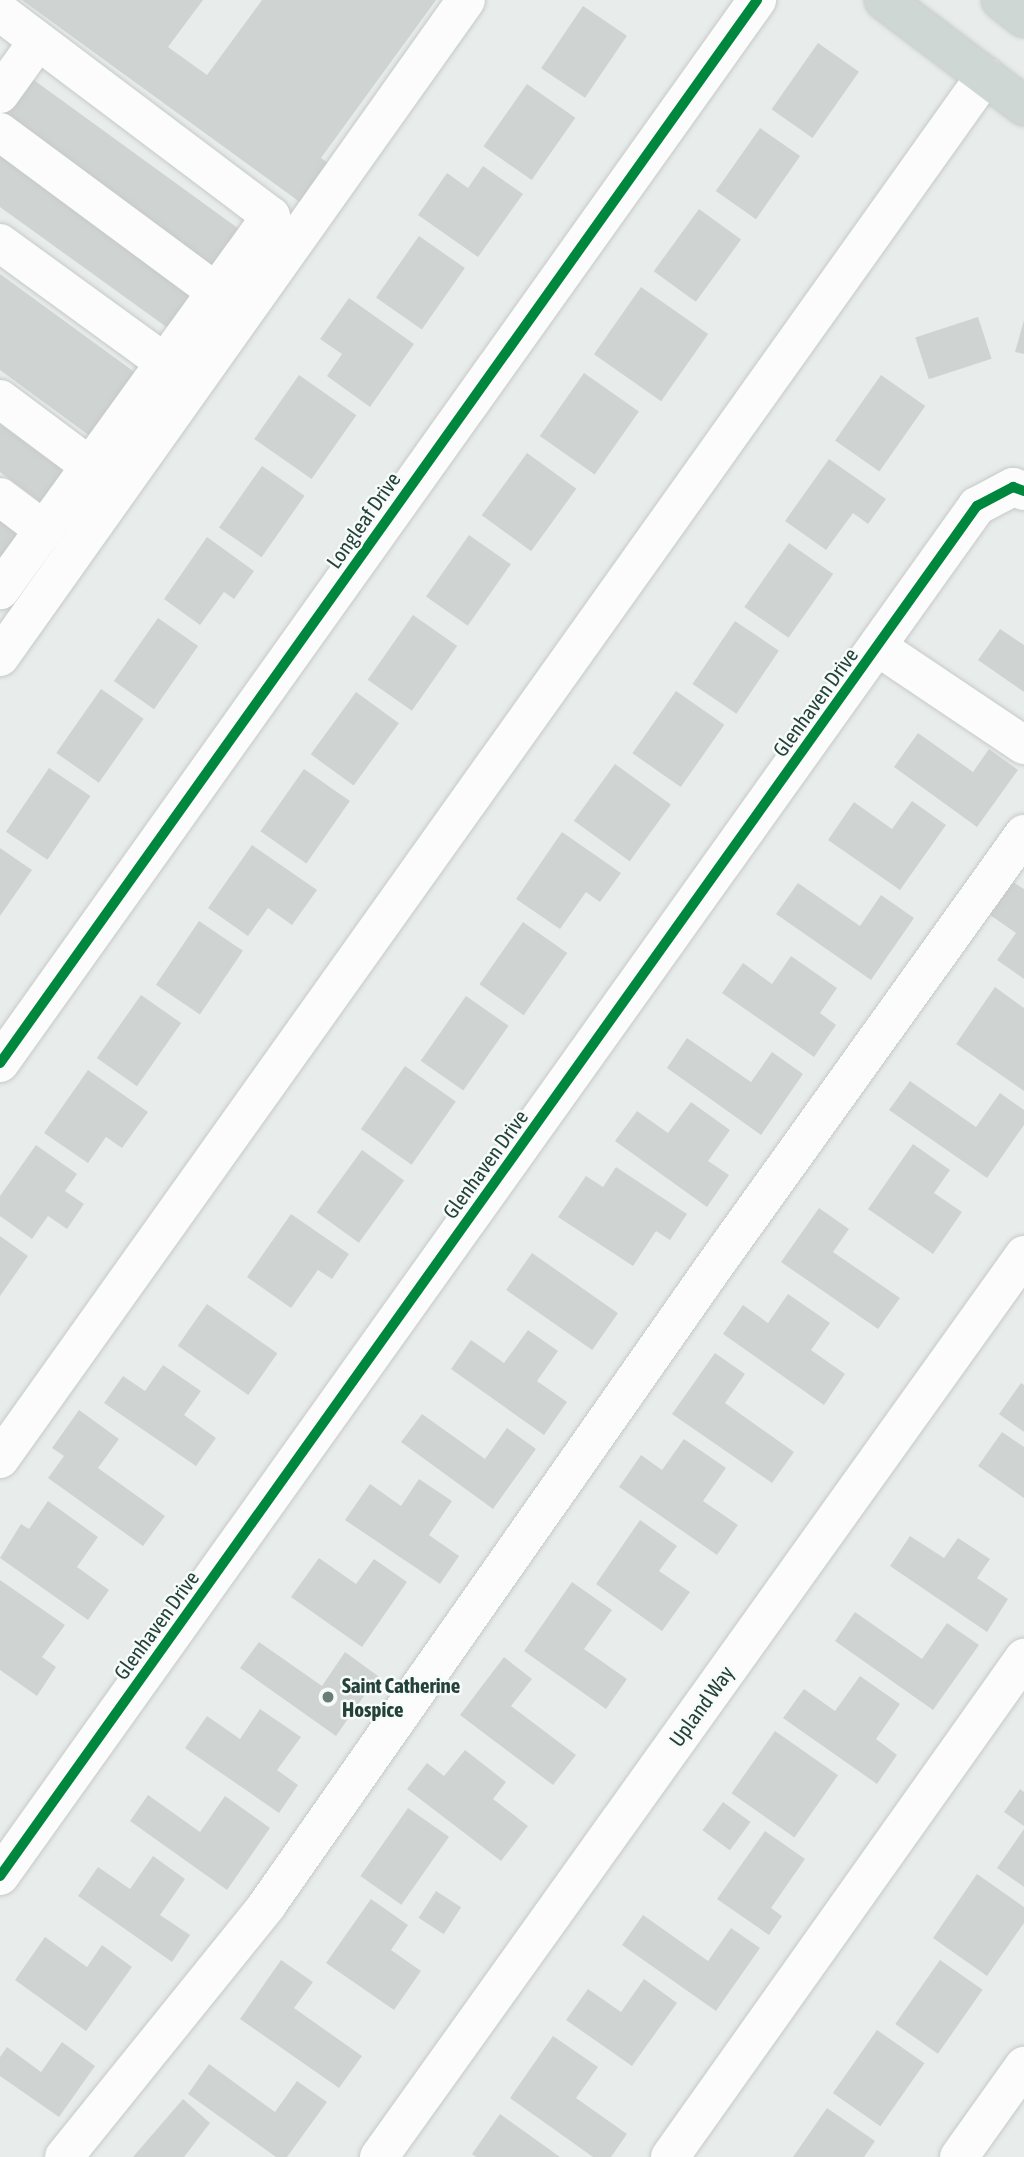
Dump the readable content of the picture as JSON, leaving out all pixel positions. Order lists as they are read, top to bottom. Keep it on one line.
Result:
{"streets":{"street":["Longleaf Drive","Glenhaven Drive","Upland Way"]},"places":["Saint Catherine Hospice"]}
